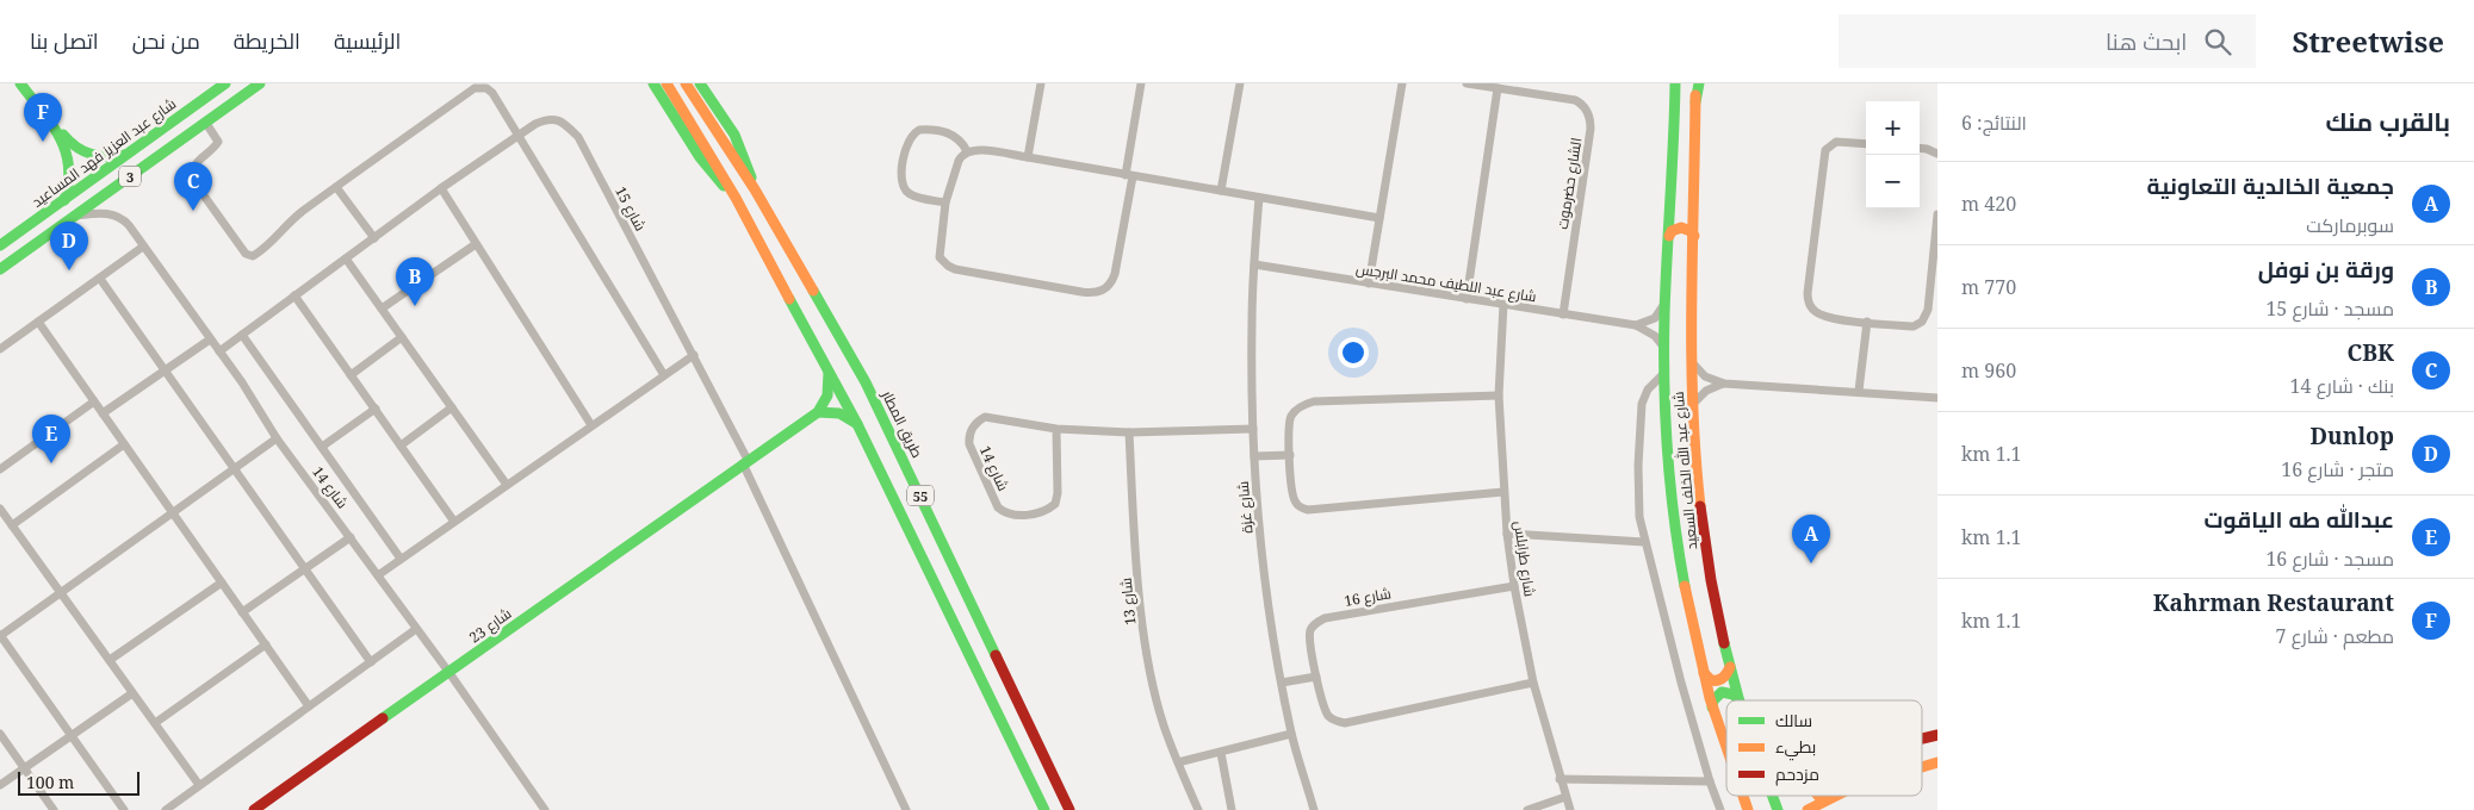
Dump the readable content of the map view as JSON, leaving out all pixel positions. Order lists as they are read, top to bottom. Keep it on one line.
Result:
{"streets":{"main road":["شارع عبد العزيز فهد المساعيد","3","طريق المطار","شارع عبد الله الخلف السعيد","55","شارع 23"],"street":["الشارع حضرموت","شارع 15","شارع عبد اللطيف محمد البرجس","شارع 14","شارع غزة","شارع طرابلس","شارع 16","شارع 13"]},"crossings":[["3","شارع 14"],["الشارع حضرموت","شارع عبد اللطيف محمد البرجس"],["شارع 15","شارع 14"],["شارع 15","شارع 23"],["شارع عبد اللطيف محمد البرجس","شارع عبد الله الخلف السعيد"],["شارع عبد اللطيف محمد البرجس","شارع غزة"],["شارع عبد اللطيف محمد البرجس","شارع طرابلس"],["شارع 14","شارع غزة"],["شارع 14","شارع 13"],["شارع 14","شارع 23"],["شارع طرابلس","شارع 16"]],"legend":["سالك","بطيء","مزدحم"],"scale_bar":"100 m","page":{"header":"Streetwise","search":"ابحث هنا","nav":["الرئيسية","الخريطة","من نحن","اتصل بنا"],"heading":["بالقرب منك","النتائج: 6"],"pins":["F","C","D","B","E","A"],"map_buttons":["+","−"],"list":[{"mark":"A","name":"جمعية الخالدية التعاونية","note":"سوبرماركت","value":"420 m"},{"mark":"B","name":"ورقة بن نوفل","note":"مسجد · شارع 15","value":"770 m"},{"mark":"C","name":"CBK","note":"بنك · شارع 14","value":"960 m"},{"mark":"D","name":"Dunlop","note":"متجر · شارع 16","value":"1.1 km"},{"mark":"E","name":"عبدالله طه الياقوت","note":"مسجد · شارع 16","value":"1.1 km"},{"mark":"F","name":"Kahrman Restaurant","note":"مطعم · شارع 7","value":"1.1 km"}],"scale":"100 m"}}
